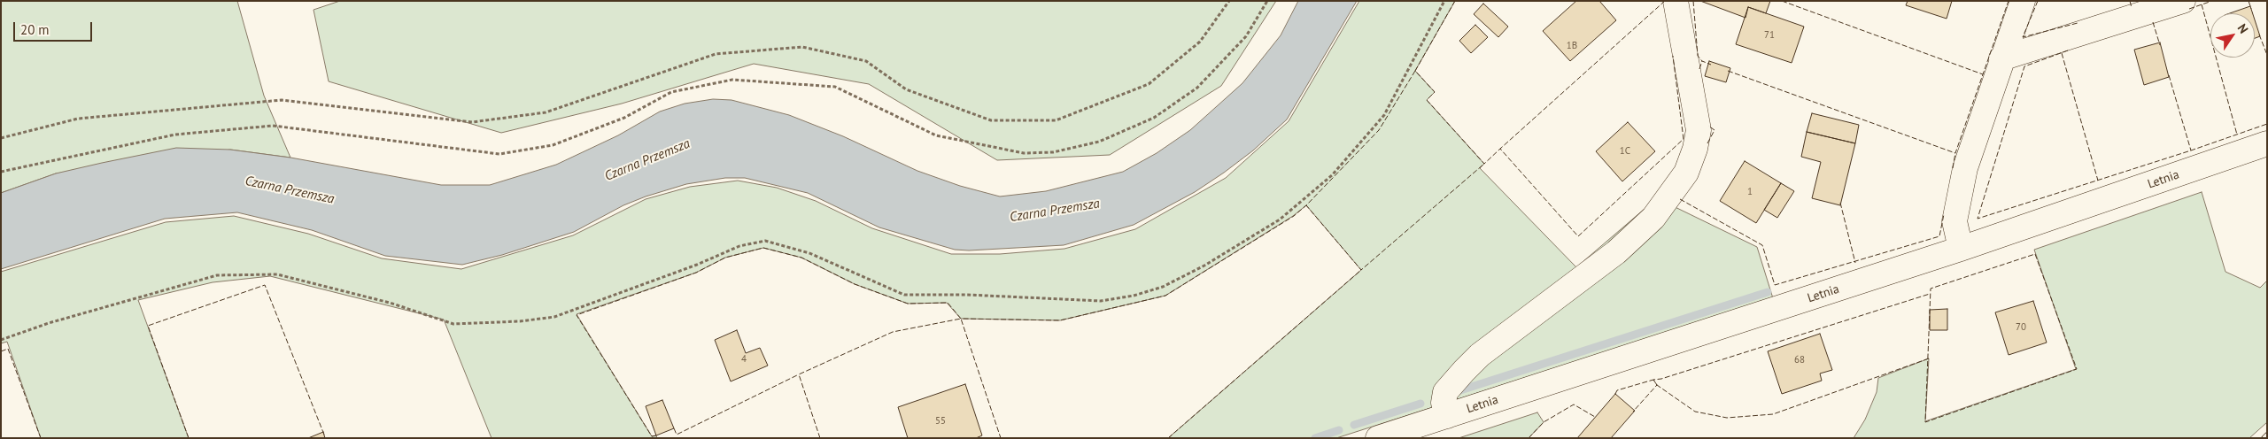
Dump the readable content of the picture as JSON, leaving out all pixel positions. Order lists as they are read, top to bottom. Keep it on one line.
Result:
{"streets":{"street":["Letnia"]},"water":["Czarna Przemsza"],"house_numbers":["71","1B","1C","1","70","4","68","55"],"scale_bar":"20 m","north":"top right"}
